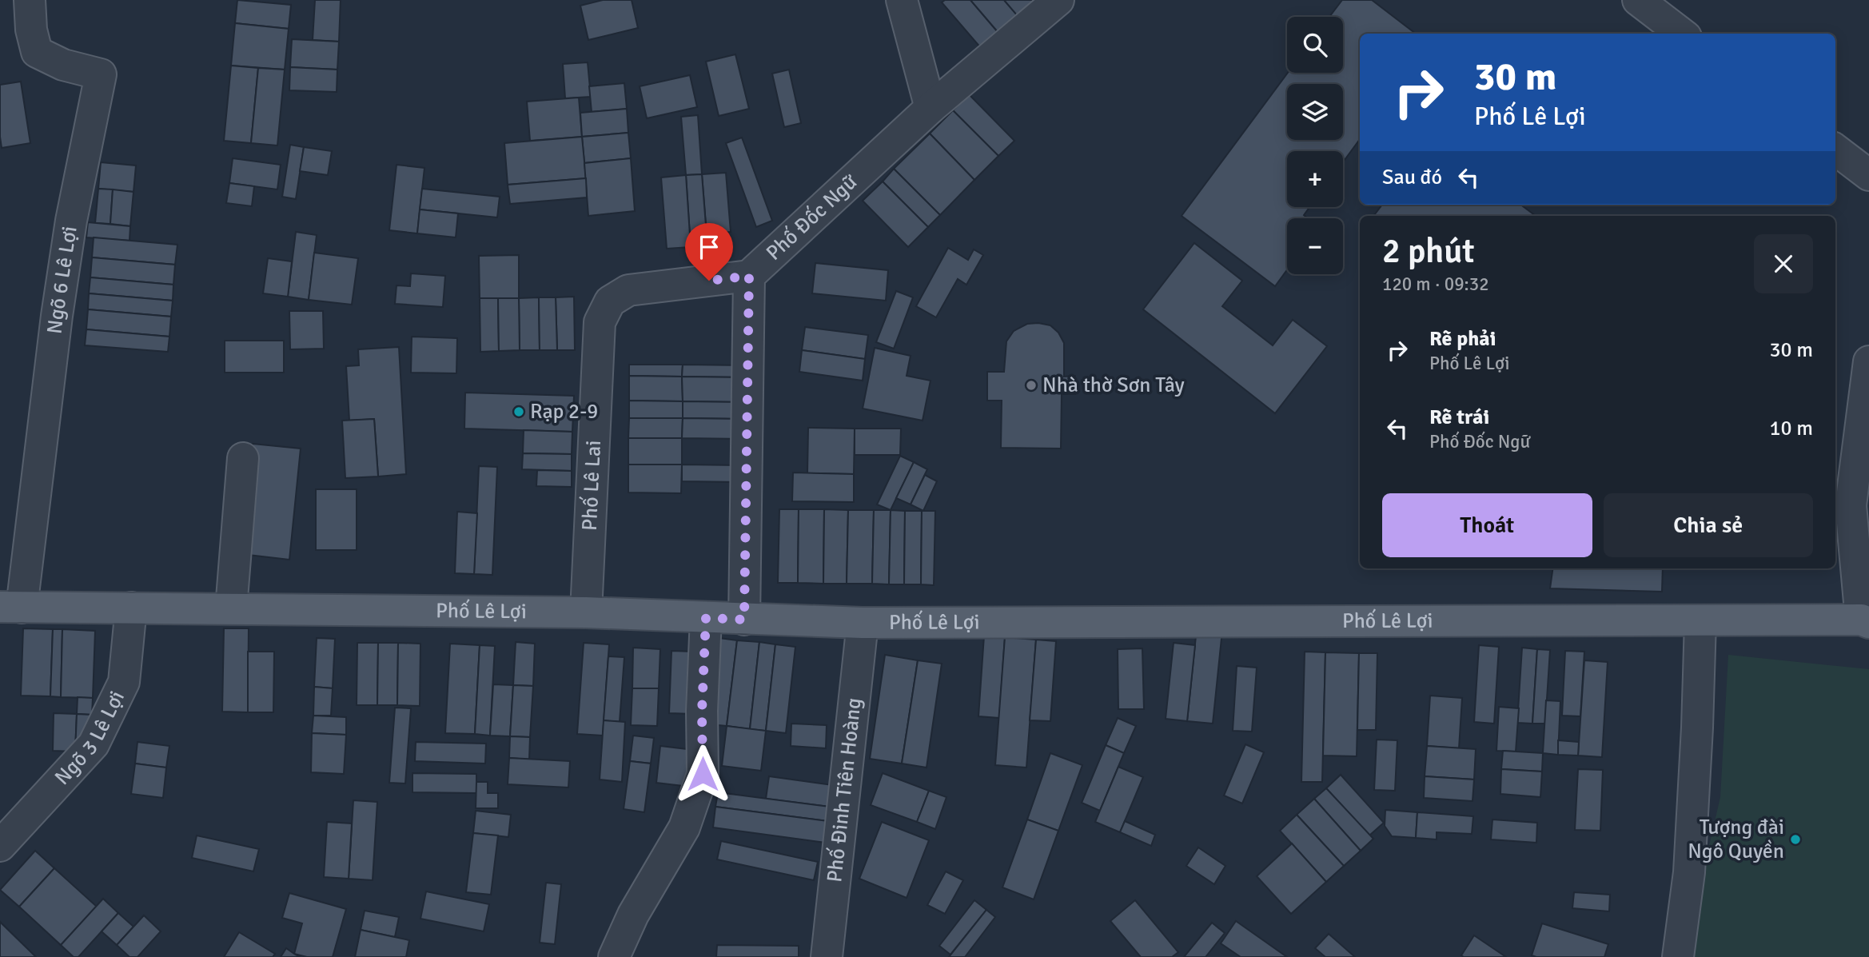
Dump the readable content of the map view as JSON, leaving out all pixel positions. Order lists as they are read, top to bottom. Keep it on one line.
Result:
{"streets":{"main road":["Phố Lê Lợi"],"street":["Phố Đốc Ngữ","Ngõ 6 Lê Lợi","Phố Lê Lai","Ngõ 3 Lê Lợi","Phố Đinh Tiên Hoàng"]},"crossings":[["Phố Đốc Ngữ","Phố Lê Lai"],["Phố Đốc Ngữ","Phố Lê Lợi"],["Ngõ 6 Lê Lợi","Phố Lê Lợi"],["Phố Lê Lai","Phố Lê Lợi"],["Phố Lê Lợi","Ngõ 3 Lê Lợi"],["Phố Lê Lợi","Phố Đinh Tiên Hoàng"]],"places":["Nhà thờ Sơn Tây","Rạp 2-9","Tượng đài Ngô Quyền"],"page":{"map_buttons":["+","−"],"turn":["30 m","Phố Lê Lợi"],"then":"Sau đó","heading":["2 phút","120 m · 09:32"],"list":[{"name":"Rẽ phải","note":"Phố Lê Lợi","value":"30 m"},{"name":"Rẽ trái","note":"Phố Đốc Ngữ","value":"10 m"}],"buttons":["Thoát","Chia sẻ"]}}
